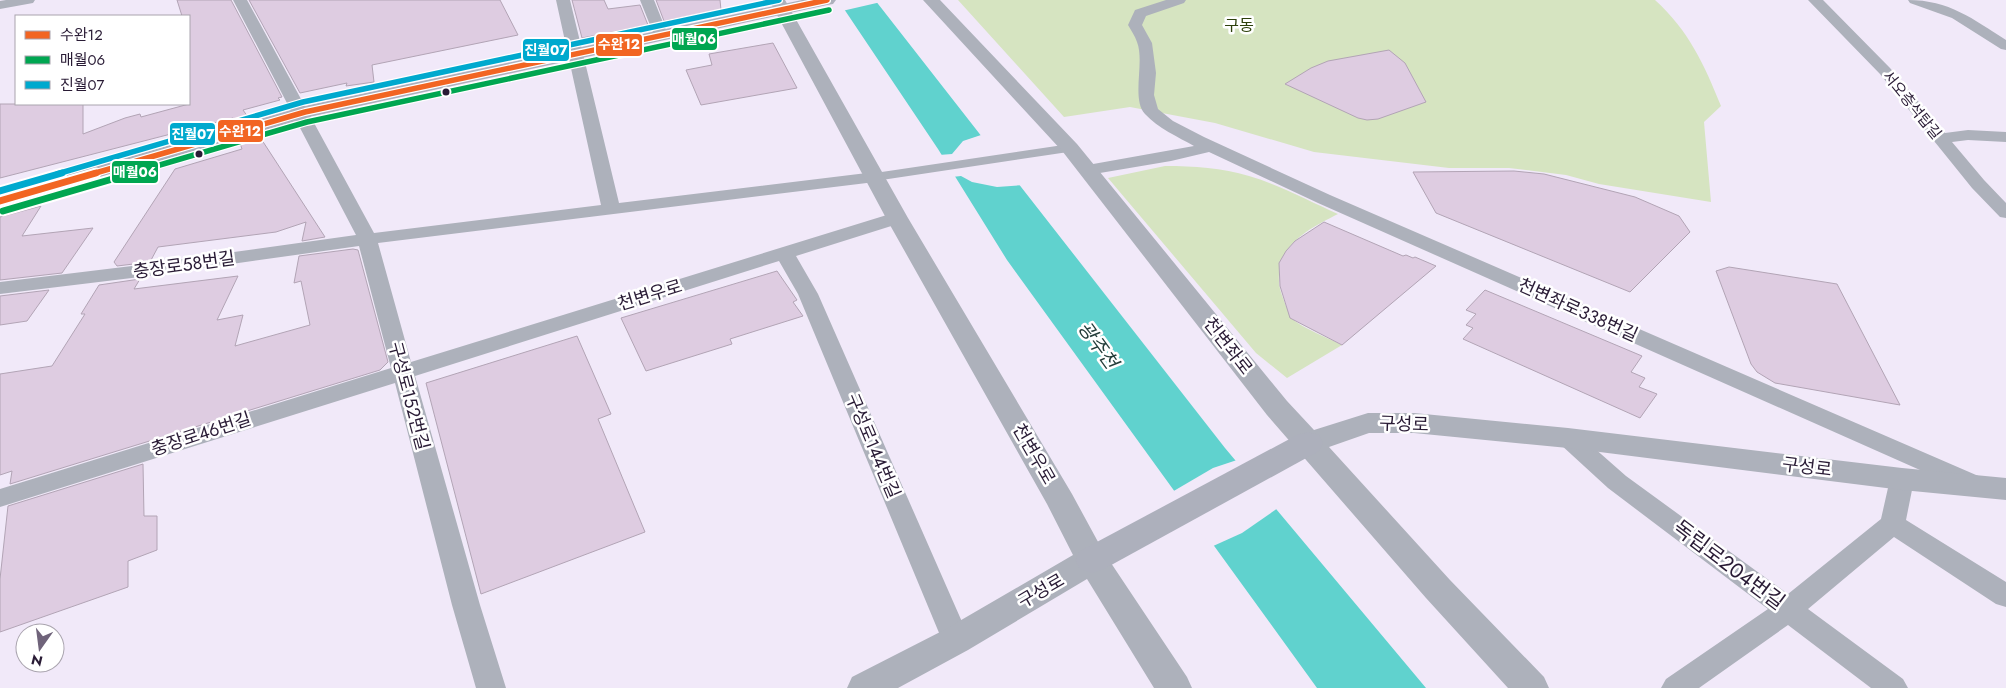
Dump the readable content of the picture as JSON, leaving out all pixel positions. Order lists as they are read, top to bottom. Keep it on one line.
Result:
{"streets":{"main road":["구성로"],"street":["서오층석탑길","충장로58번길","천변우로","천변좌로338번길","천변좌로","구성로152번길","충장로46번길","구성로144번길","독립로204번길"]},"crossings":[["충장로58번길","구성로152번길"],["천변우로","구성로152번길"],["천변우로","구성로"],["천변우로","충장로46번길"],["천변우로","구성로144번길"],["천변좌로338번길","구성로"],["천변좌로","구성로"],["구성로152번길","충장로46번길"],["구성로","구성로144번길"],["구성로","독립로204번길"]],"districts":["구동"],"water":["광주천"],"lines":["transit line 수완12","transit line 진월07","transit line 매월06"],"legend":["수완12","매월06","진월07"],"north":"bottom"}
